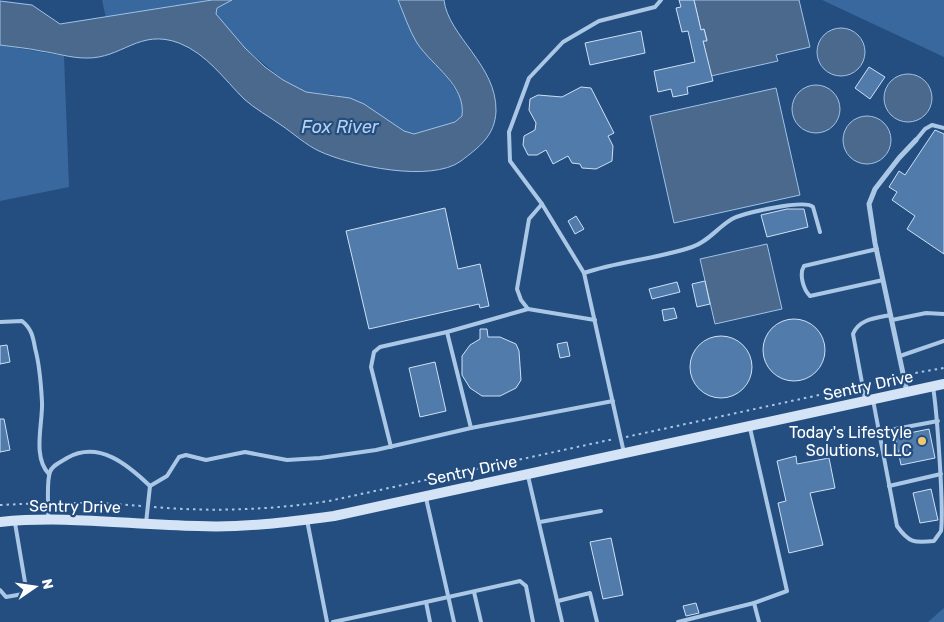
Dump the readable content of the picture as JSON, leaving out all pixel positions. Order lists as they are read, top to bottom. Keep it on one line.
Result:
{"streets":{"street":["Sentry Drive"]},"water":["Fox River"],"places":["Today's Lifestyle Solutions, LLC"],"north":"right"}
